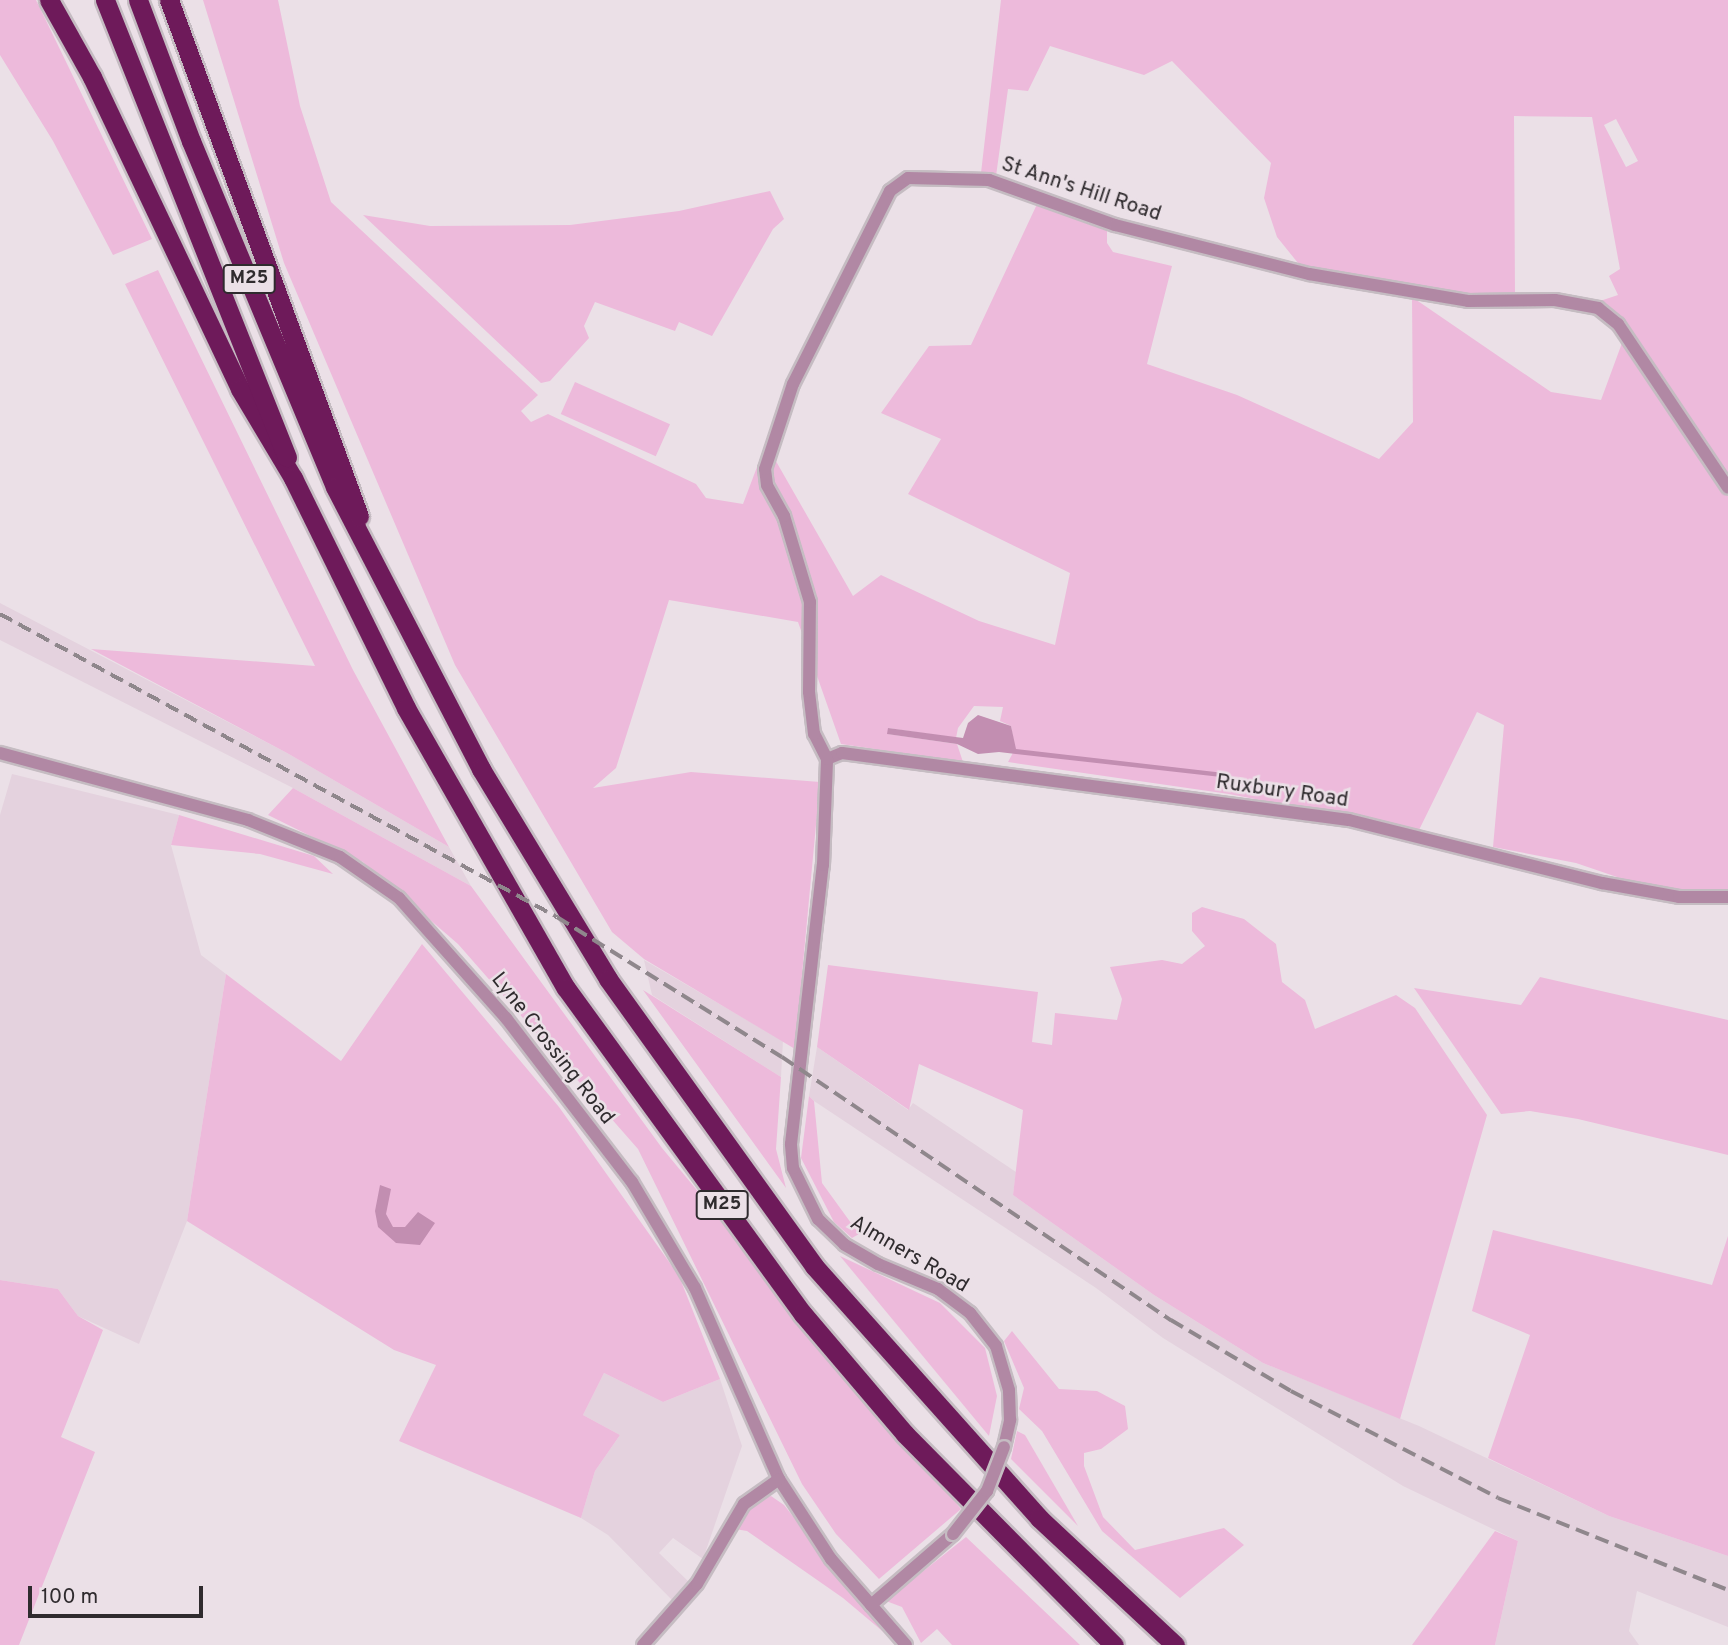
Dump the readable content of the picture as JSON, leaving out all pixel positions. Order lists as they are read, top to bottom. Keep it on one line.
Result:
{"streets":{"highway":["M25"],"street":["St Ann's Hill Road","Ruxbury Road","Lyne Crossing Road","Almners Road"]},"crossings":[["St Ann's Hill Road","Ruxbury Road"],["St Ann's Hill Road","Almners Road"],["Ruxbury Road","Almners Road"],["Lyne Crossing Road","Almners Road"]],"scale_bar":"100 m"}
